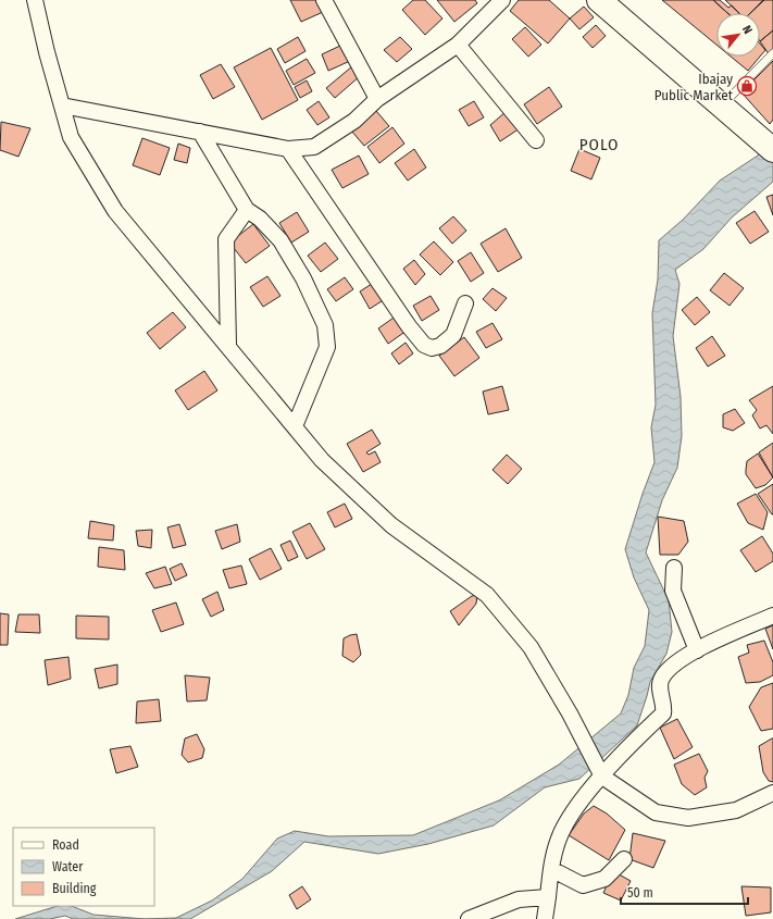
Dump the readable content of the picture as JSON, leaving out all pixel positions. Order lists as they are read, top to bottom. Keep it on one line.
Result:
{"districts":["POLO"],"places":{"shop":["Ibajay Public Market"]},"legend":["Road","Water","Building"],"scale_bar":"50 m","north":"top right"}
